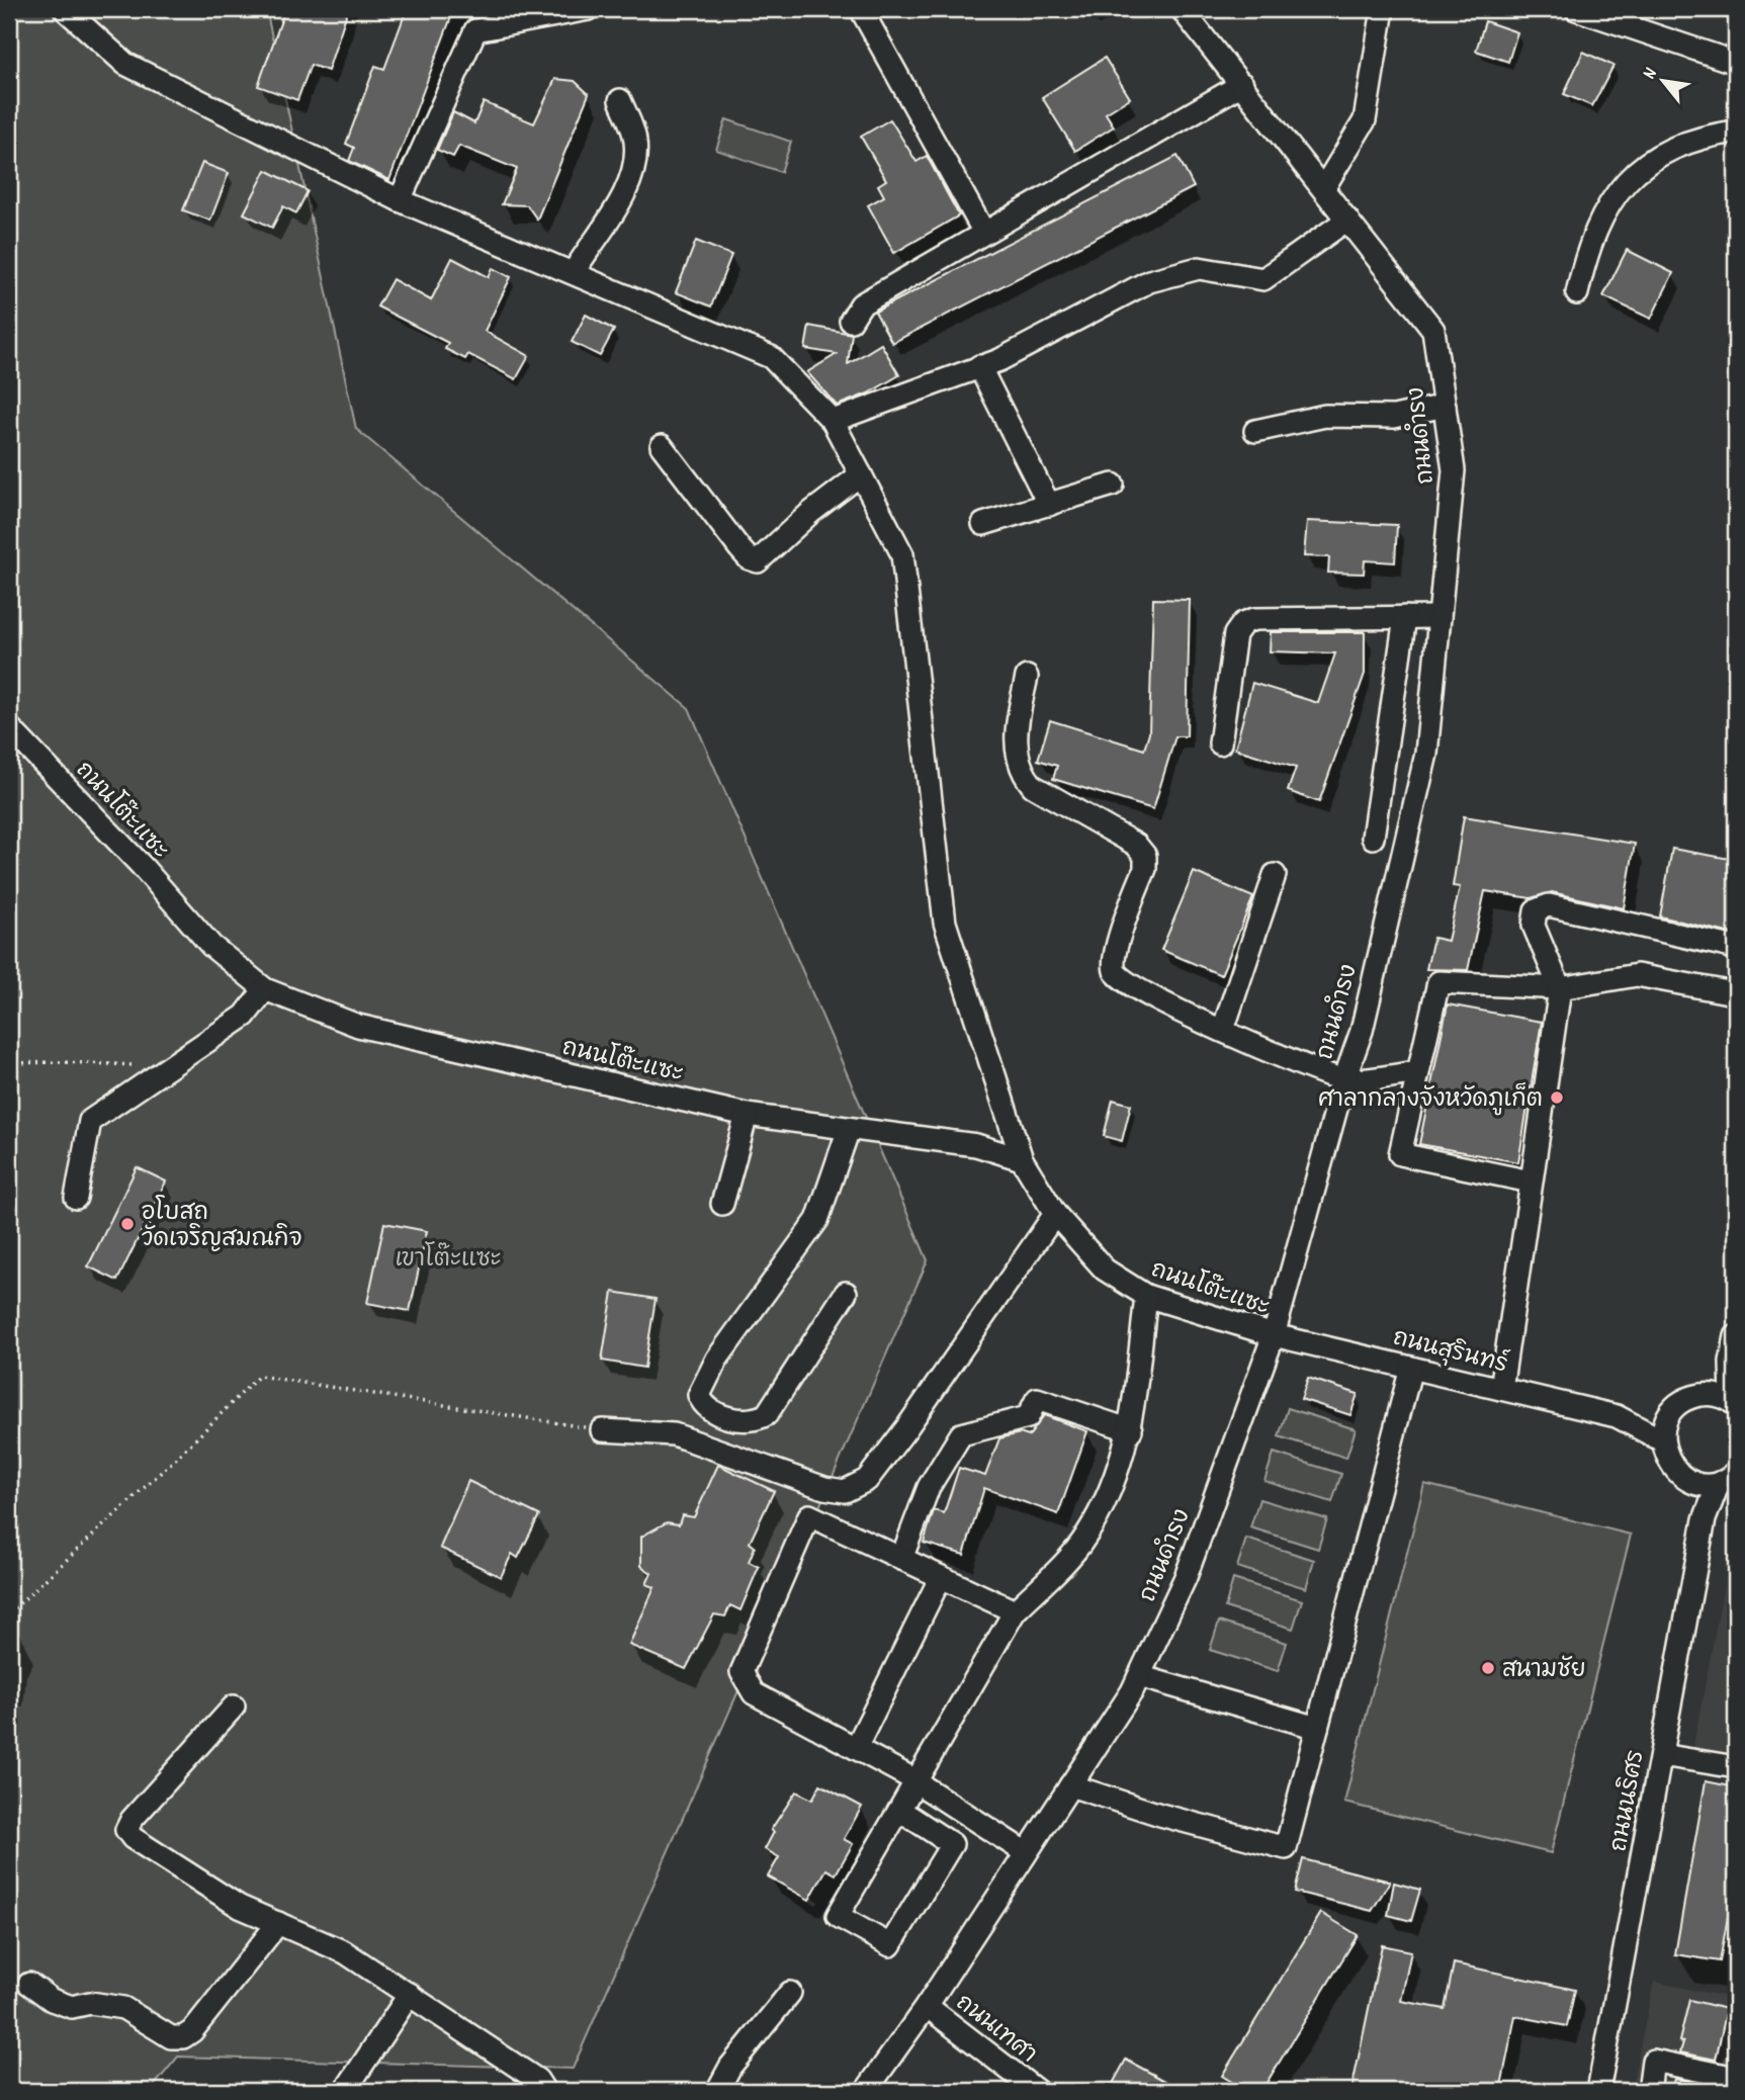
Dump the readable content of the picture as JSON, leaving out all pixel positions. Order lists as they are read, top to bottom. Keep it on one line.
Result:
{"streets":{"street":["ถนนดำรง","ถนนโต๊ะแซะ","ถนนสุรินทร์","ถนนนริศร","ถนนเทศา"]},"crossings":[["ถนนดำรง","ถนนโต๊ะแซะ"],["ถนนดำรง","ถนนสุรินทร์"],["ถนนดำรง","ถนนเทศา"],["ถนนโต๊ะแซะ","ถนนสุรินทร์"]],"parks":["เขาโต๊ะแซะ"],"places":["ศาลากลางจังหวัดภูเก็ต","อุโบสถ วัดเจริญสมณกิจ","สนามชัย"],"north":"top left"}
